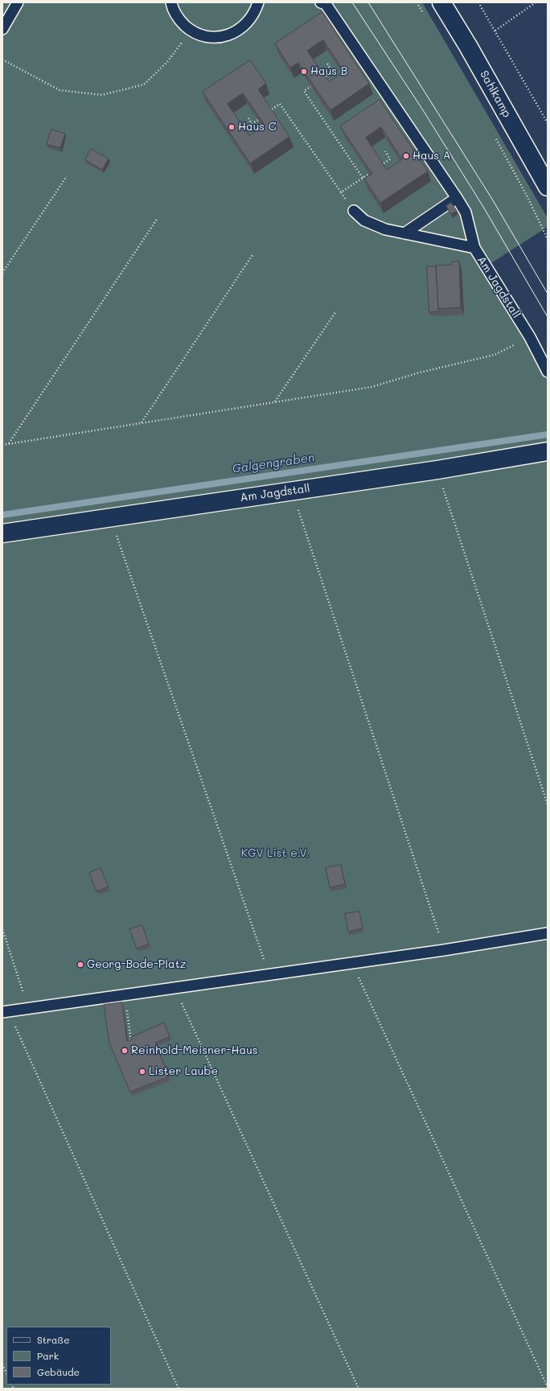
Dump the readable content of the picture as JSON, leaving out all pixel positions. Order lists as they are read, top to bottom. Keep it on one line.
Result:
{"streets":{"street":["Sahlkamp","Am Jagdstall"]},"water":["Galgengraben"],"parks":["KGV List e.V."],"places":["Haus B","Haus C","Haus A","Georg-Bode-Platz","Reinhold-Meisner-Haus","Lister Laube"],"legend":["Straße","Park","Gebäude"]}
